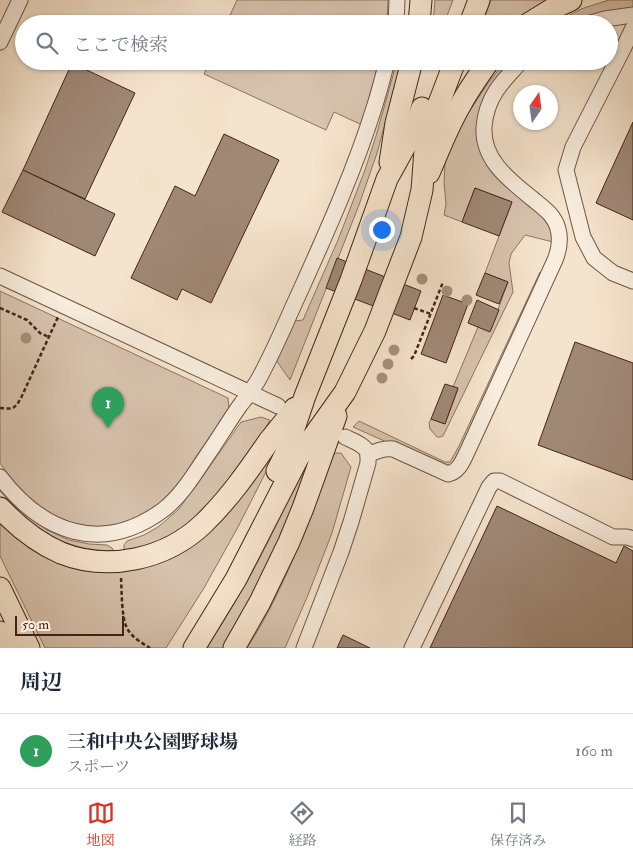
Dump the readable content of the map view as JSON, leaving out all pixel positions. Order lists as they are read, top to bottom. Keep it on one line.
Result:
{"scale_bar":"50 m","north":"top","page":{"search":"ここで検索","pins":"1","scale":"50 m","heading":"周辺","list":[{"mark":"1","name":"三和中央公園野球場","note":"スポーツ","value":"160 m"}],"nav":["地図","経路","保存済み"]}}
